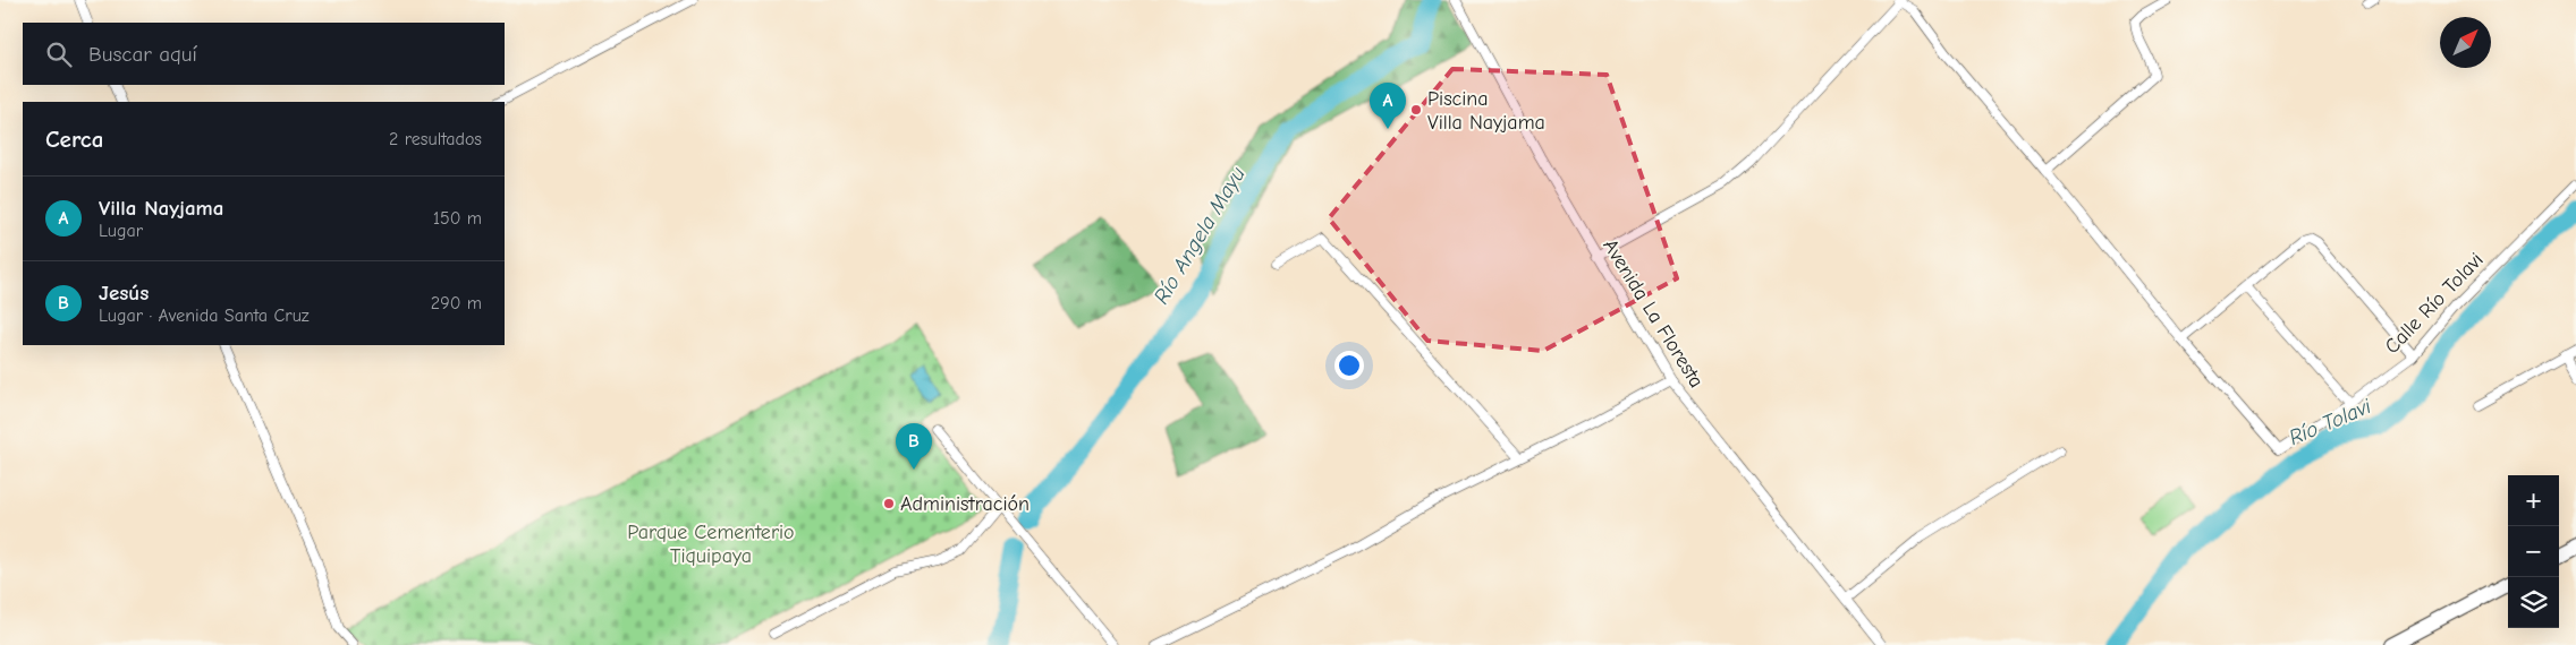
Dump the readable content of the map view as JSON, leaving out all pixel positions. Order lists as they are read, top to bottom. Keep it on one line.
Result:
{"streets":{"street":["Calle Río Tolavi","Avenida La Floresta"]},"water":["Río Angela Mayu","Río Tolavi"],"parks":["Parque Cementerio Tiquipaya"],"places":["Piscina Villa Nayjama","Administración"],"north":"top right","page":{"search":"Buscar aquí","pins":["A","B"],"heading":["Cerca","2 resultados"],"list":[{"mark":"A","name":"Villa Nayjama","note":"Lugar","value":"150 m"},{"mark":"B","name":"Jesús","note":"Lugar · Avenida Santa Cruz","value":"290 m"}],"map_buttons":["+","−"]}}
